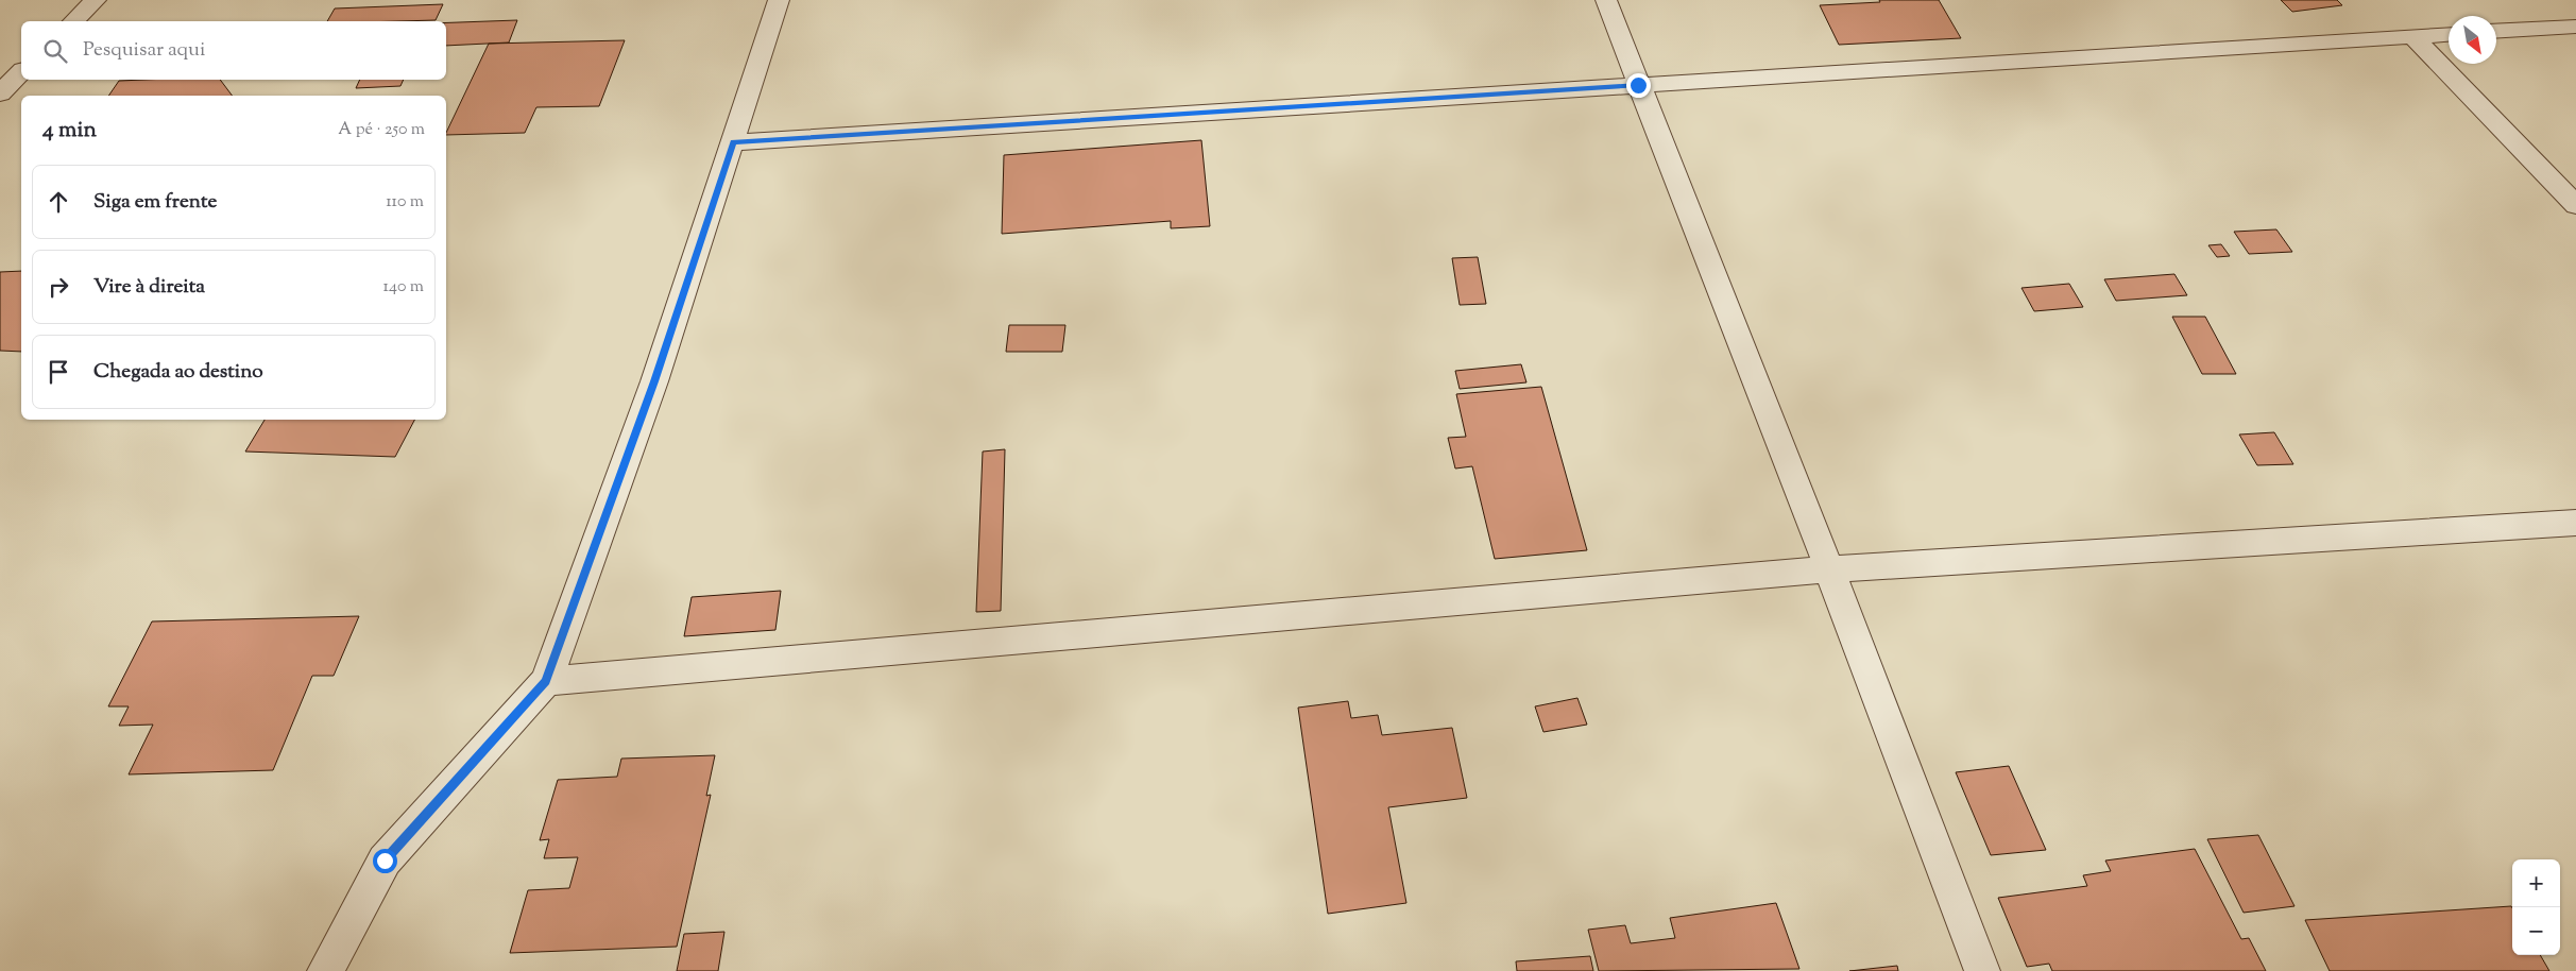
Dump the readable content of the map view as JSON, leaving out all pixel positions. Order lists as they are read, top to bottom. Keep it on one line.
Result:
{"north":"bottom right","page":{"search":"Pesquisar aqui","heading":["4 min","A pé · 250 m"],"list":[["Siga em frente","110 m"],["Vire à direita","140 m"],"Chegada ao destino"],"map_buttons":["+","−"]}}
